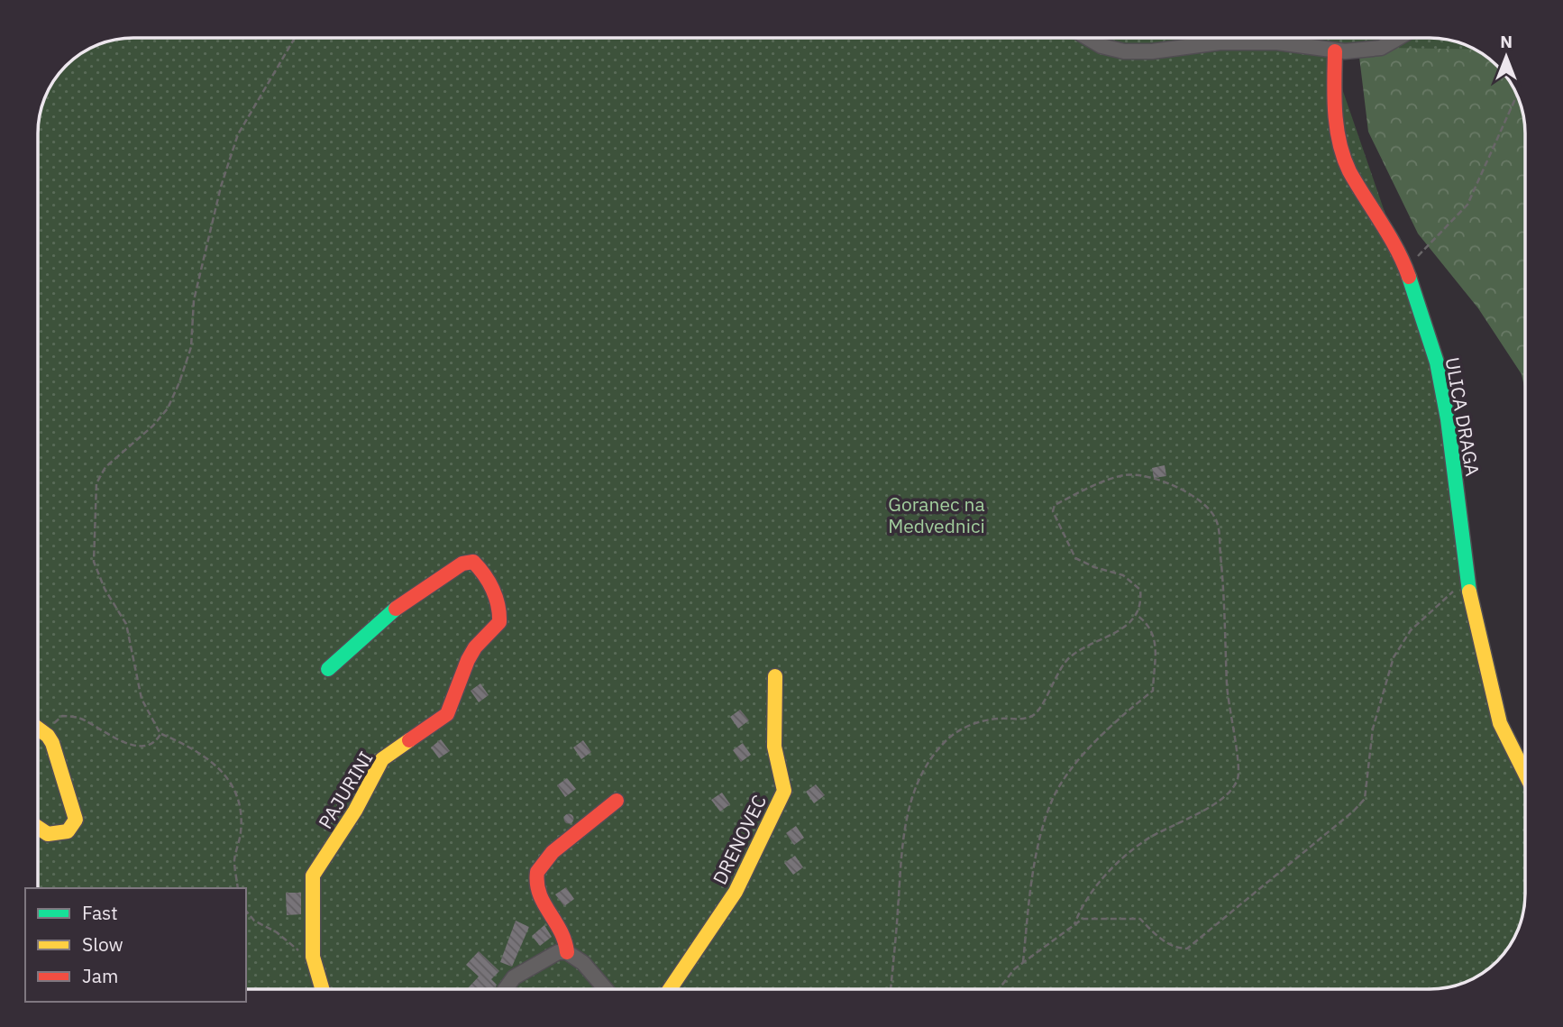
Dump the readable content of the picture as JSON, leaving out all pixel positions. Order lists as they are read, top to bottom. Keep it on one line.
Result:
{"streets":{"street":["ULICA DRAGA","PAJURINI","DRENOVEC"]},"parks":["Goranec na Medvednici"],"legend":["Fast","Slow","Jam"],"north":"top"}
